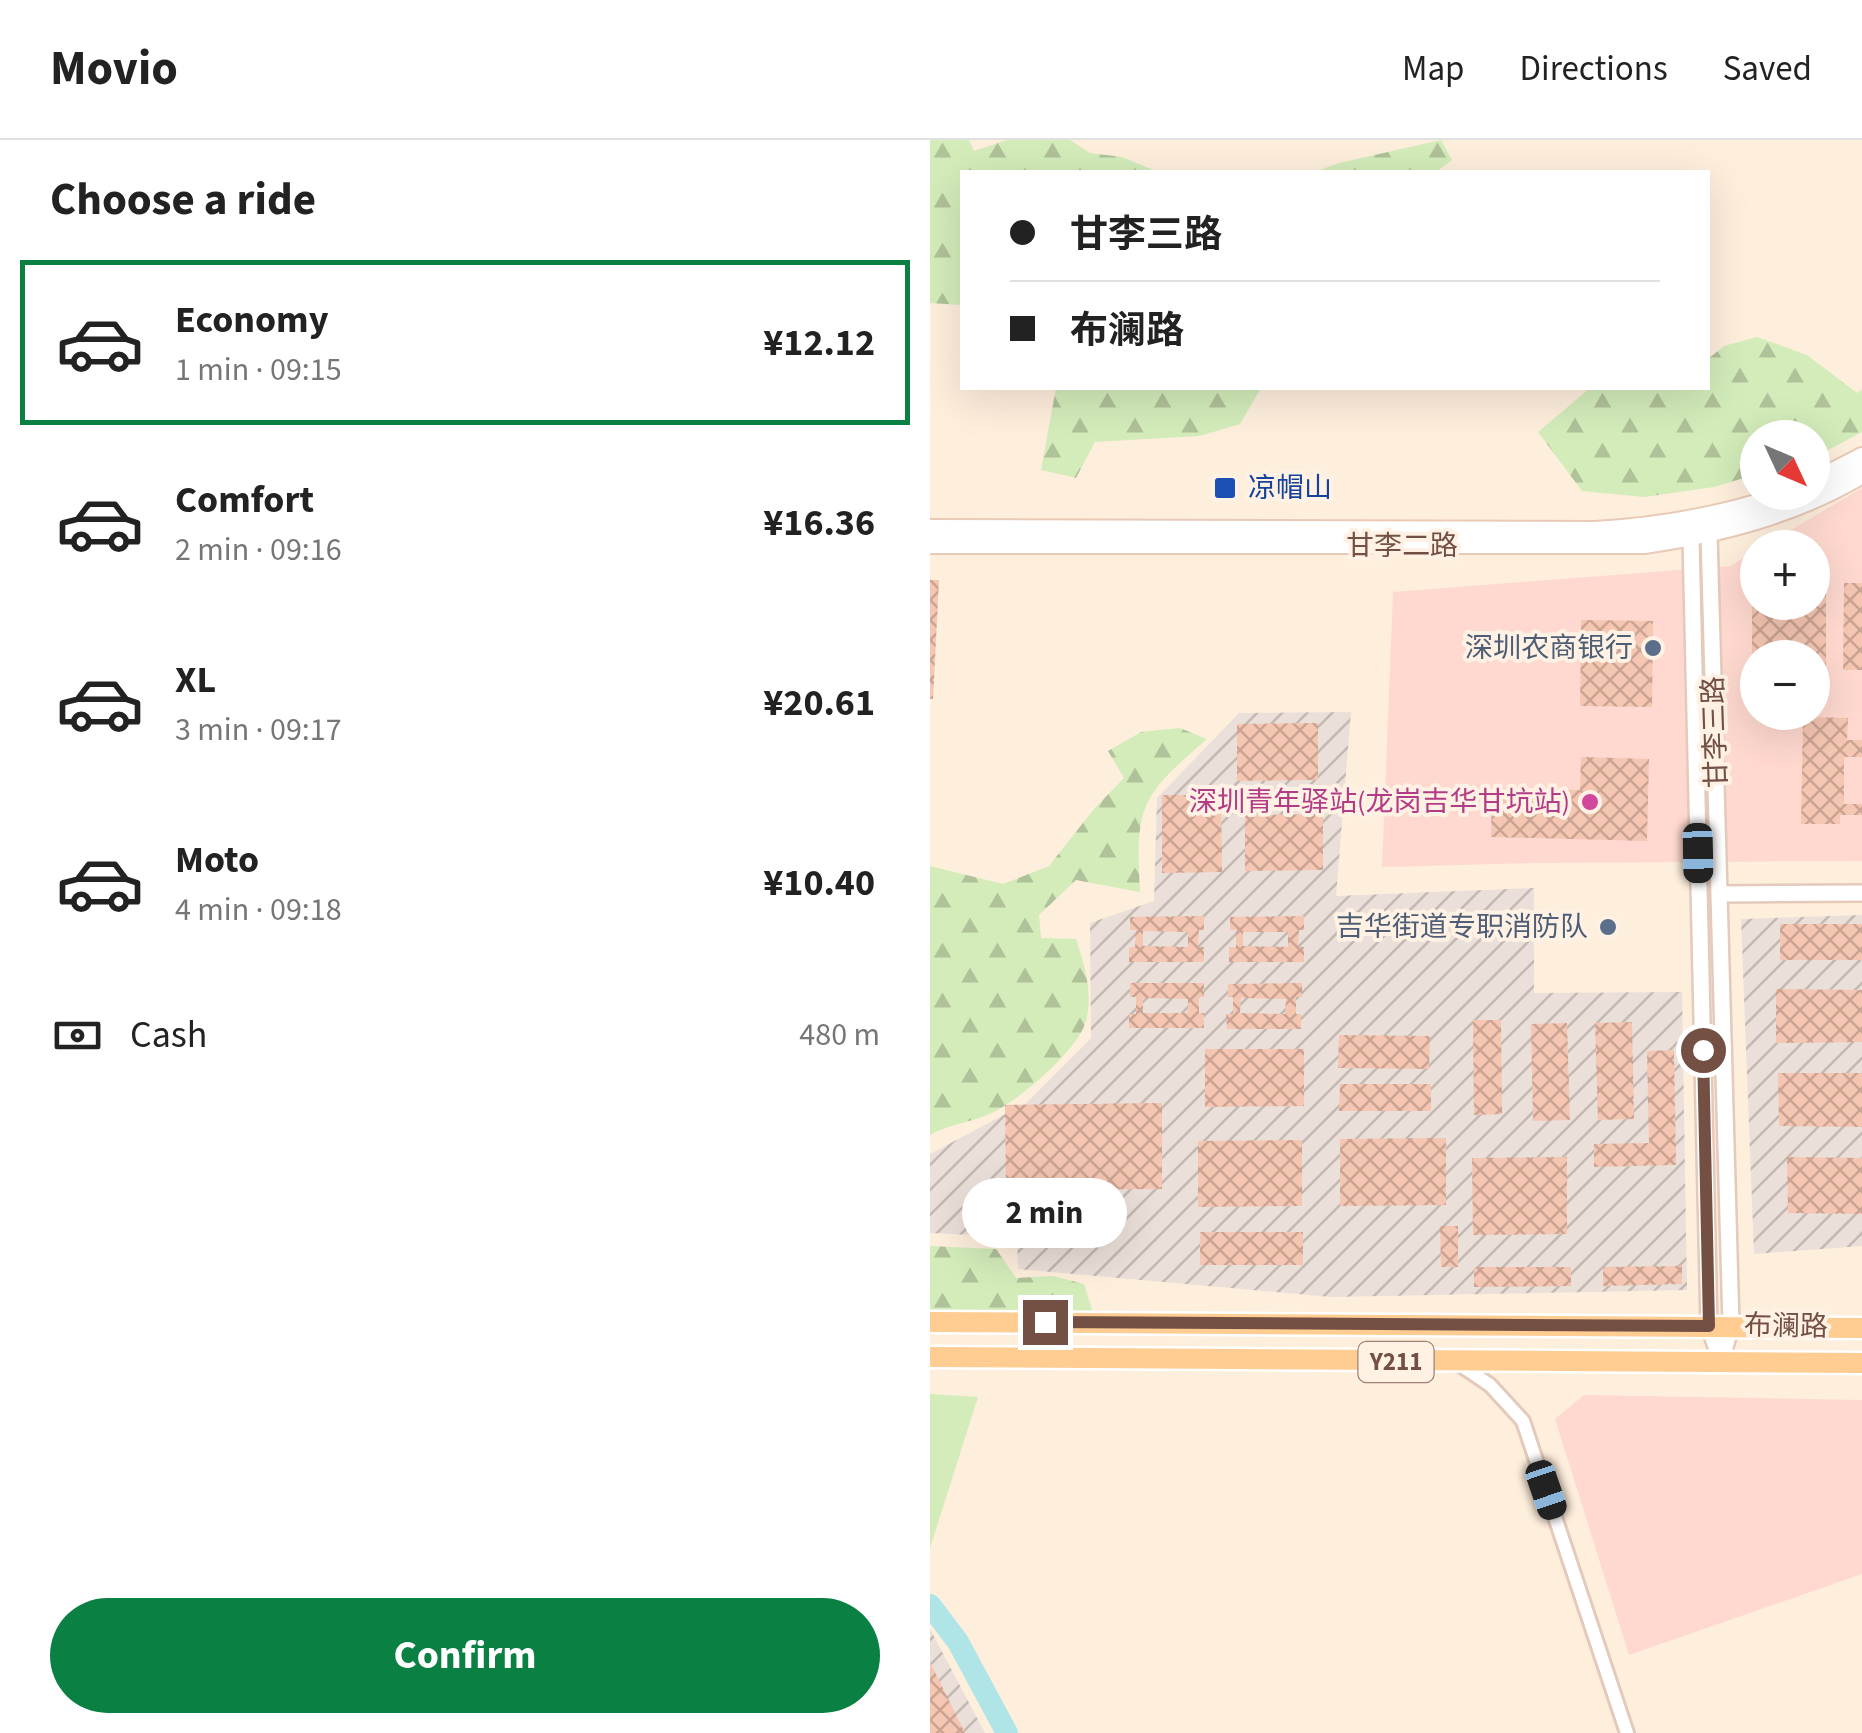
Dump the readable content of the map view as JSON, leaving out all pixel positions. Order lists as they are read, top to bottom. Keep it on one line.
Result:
{"streets":{"main road":["甘李二路","布澜路","Y211"],"street":["甘李三路"]},"crossings":[["甘李二路","甘李三路"],["甘李三路","布澜路"]],"places":{"transit":["凉帽山"],"other":["深圳农商银行","深圳青年驿站(龙岗吉华甘坑站)","吉华街道专职消防队"]},"north":"bottom right","page":{"header":"Movio","nav":["Map","Directions","Saved"],"heading":"Choose a ride","banner":["甘李三路","布澜路"],"list":[{"name":"Economy","note":"1 min · 09:15","value":"¥12.12"},{"name":"Comfort","note":"2 min · 09:16","value":"¥16.36"},{"name":"XL","note":"3 min · 09:17","value":"¥20.61"},{"name":"Moto","note":"4 min · 09:18","value":"¥10.40"}],"map_buttons":["+","−"],"pay":["Cash","480 m"],"bubble":"2 min","buttons":"Confirm"}}
